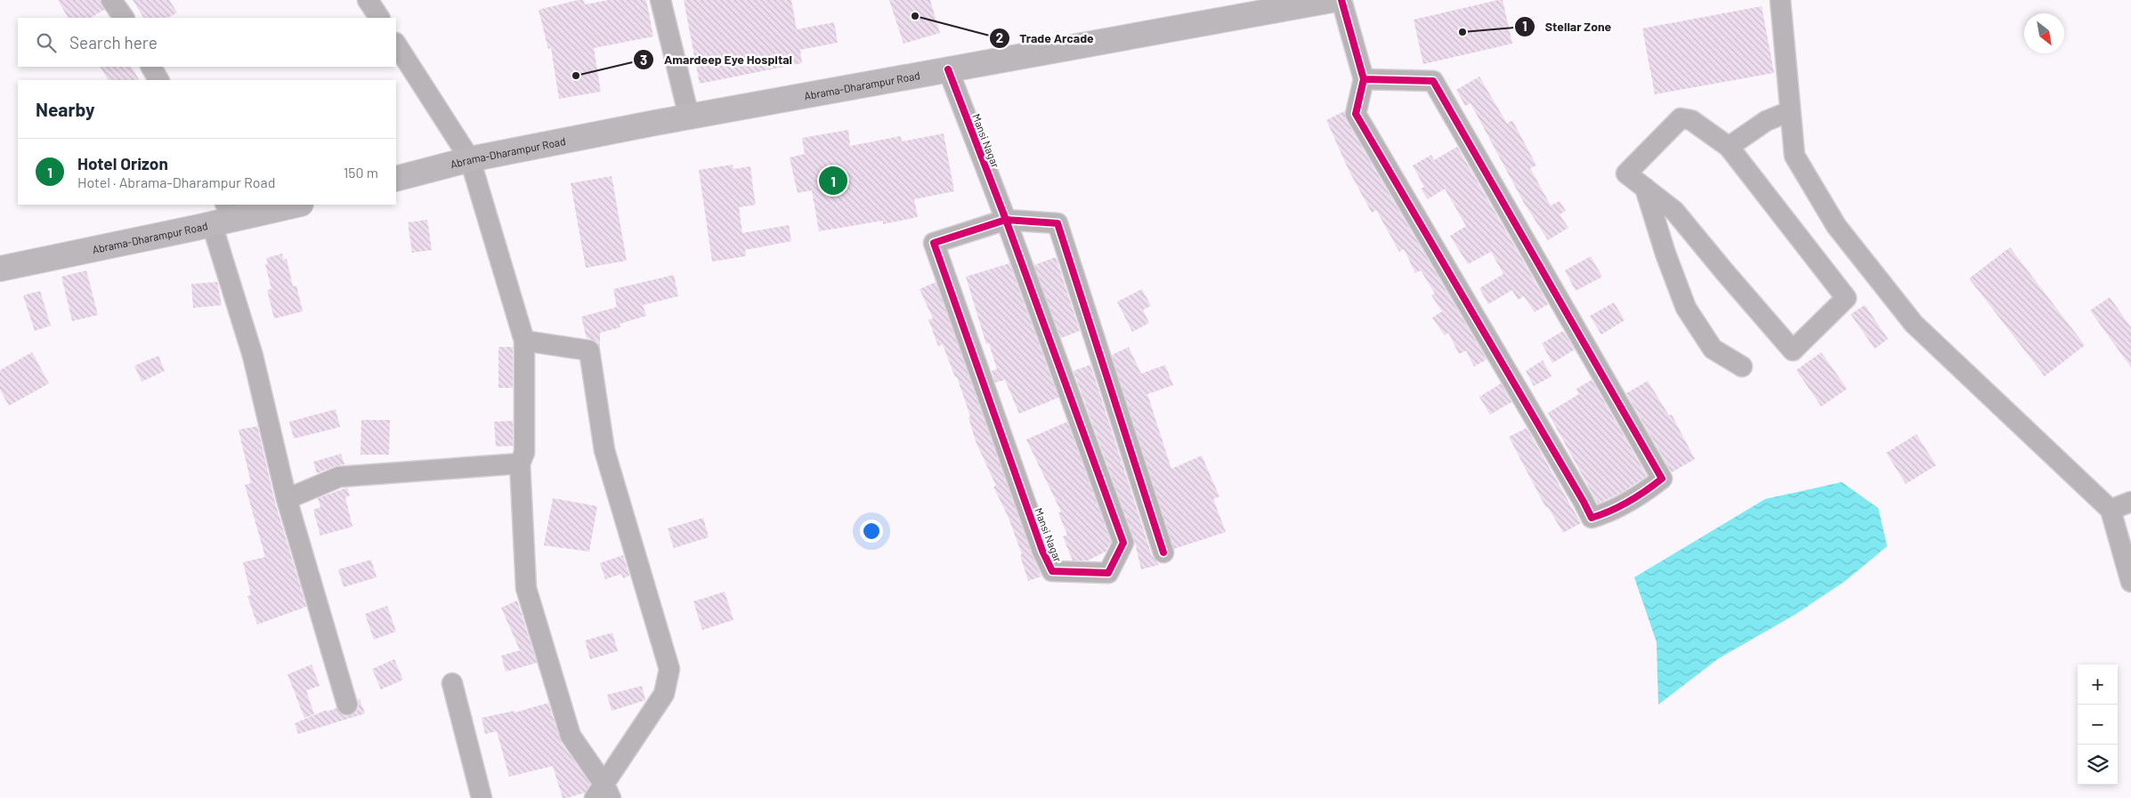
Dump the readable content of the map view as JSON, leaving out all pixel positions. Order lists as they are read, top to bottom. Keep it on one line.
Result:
{"streets":{"main road":["Abrama-Dharampur Road"],"street":["Mansi Nagar"]},"crossings":[["Abrama-Dharampur Road","Mansi Nagar"]],"places":["Trade Arcade","Stellar Zone","Amardeep Eye Hospital"],"north":"bottom right","page":{"search":"Search here","heading":"Nearby","list":[{"mark":"1","name":"Hotel Orizon","note":"Hotel · Abrama-Dharampur Road","value":"150 m"}],"pins":"1","map_buttons":["+","−"]}}
